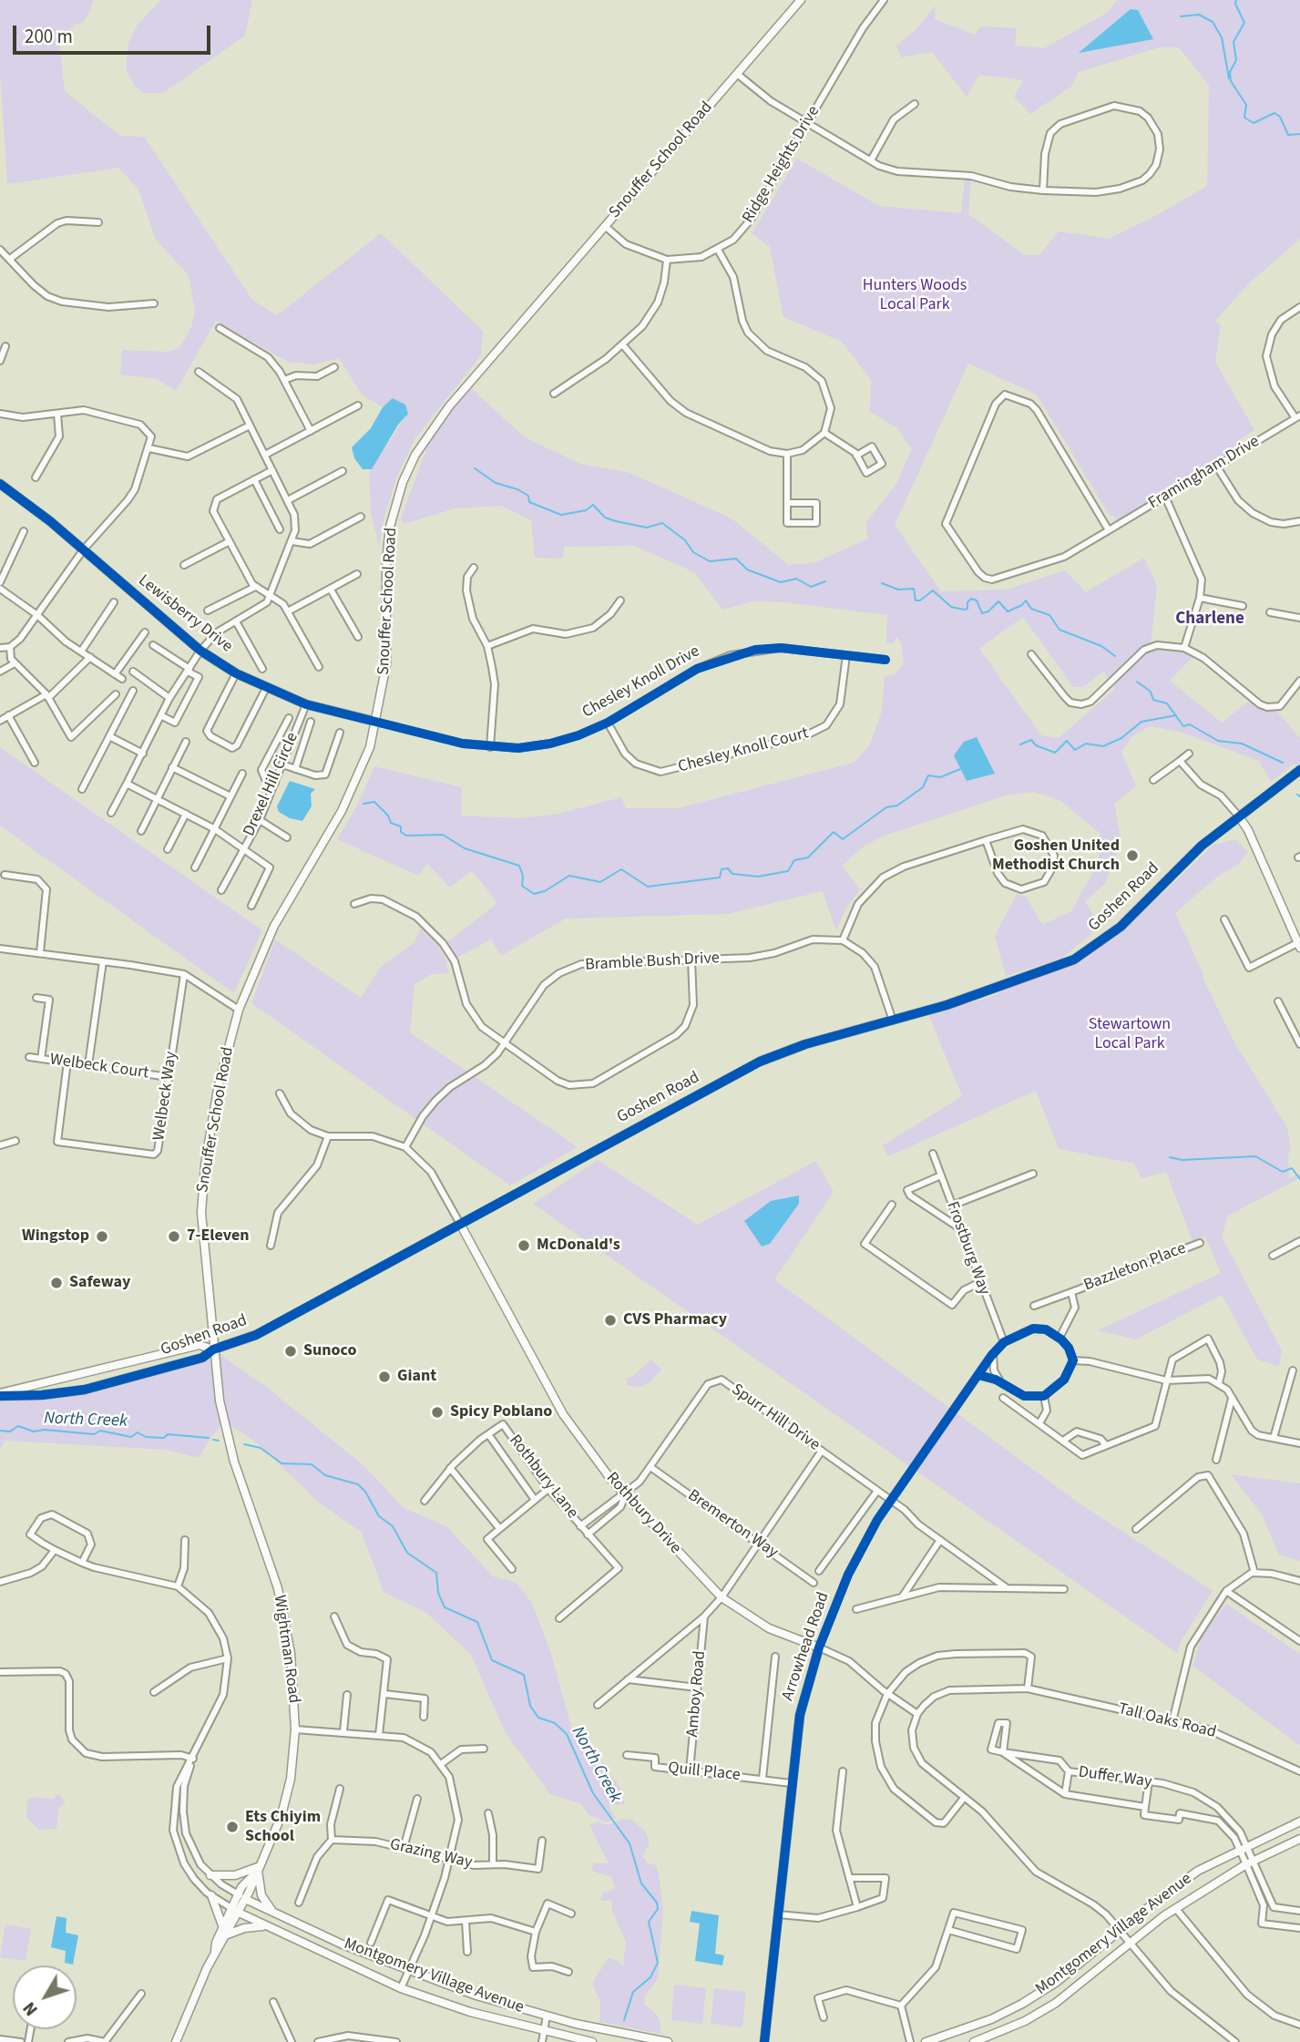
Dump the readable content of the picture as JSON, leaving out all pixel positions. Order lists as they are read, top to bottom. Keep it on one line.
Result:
{"streets":{"main road":["Snouffer School Road","Lewisberry Drive","Goshen Road","Rothbury Drive","Arrowhead Road","Wightman Road","Montgomery Village Avenue"],"street":["Ridge Heights Drive","Framingham Drive","Chesley Knoll Drive","Chesley Knoll Court","Drexel Hill Circle","Bramble Bush Drive","Welbeck Court","Welbeck Way","Frostburg Way","Bazzleton Place","Spurr Hill Drive","Rothbury Lane","Bremerton Way","Amboy Road","Tall Oaks Road","Quill Place","Duffer Way","Grazing Way"]},"crossings":[["Snouffer School Road","Ridge Heights Drive"],["Snouffer School Road","Lewisberry Drive"],["Snouffer School Road","Chesley Knoll Drive"],["Snouffer School Road","Goshen Road"],["Snouffer School Road","Wightman Road"],["Lewisberry Drive","Chesley Knoll Drive"],["Lewisberry Drive","Drexel Hill Circle"],["Chesley Knoll Drive","Chesley Knoll Court"],["Goshen Road","Rothbury Drive"],["Goshen Road","Wightman Road"],["Welbeck Court","Welbeck Way"],["Frostburg Way","Bazzleton Place"],["Frostburg Way","Arrowhead Road"],["Bazzleton Place","Arrowhead Road"],["Spurr Hill Drive","Rothbury Lane"],["Spurr Hill Drive","Rothbury Drive"],["Spurr Hill Drive","Bremerton Way"],["Spurr Hill Drive","Arrowhead Road"],["Rothbury Lane","Rothbury Drive"],["Rothbury Drive","Arrowhead Road"],["Rothbury Drive","Tall Oaks Road"],["Arrowhead Road","Quill Place"],["Wightman Road","Montgomery Village Avenue"],["Amboy Road","Quill Place"],["Duffer Way","Montgomery Village Avenue"]],"districts":["Charlene"],"water":["North Creek"],"parks":["Hunters Woods Local Park","Stewartown Local Park"],"places":["Goshen United Methodist Church","Wingstop","7-Eleven","McDonald's","Safeway","CVS Pharmacy","Sunoco","Giant","Spicy Poblano","Ets Chiyim School"],"scale_bar":"200 m","north":"bottom left"}
